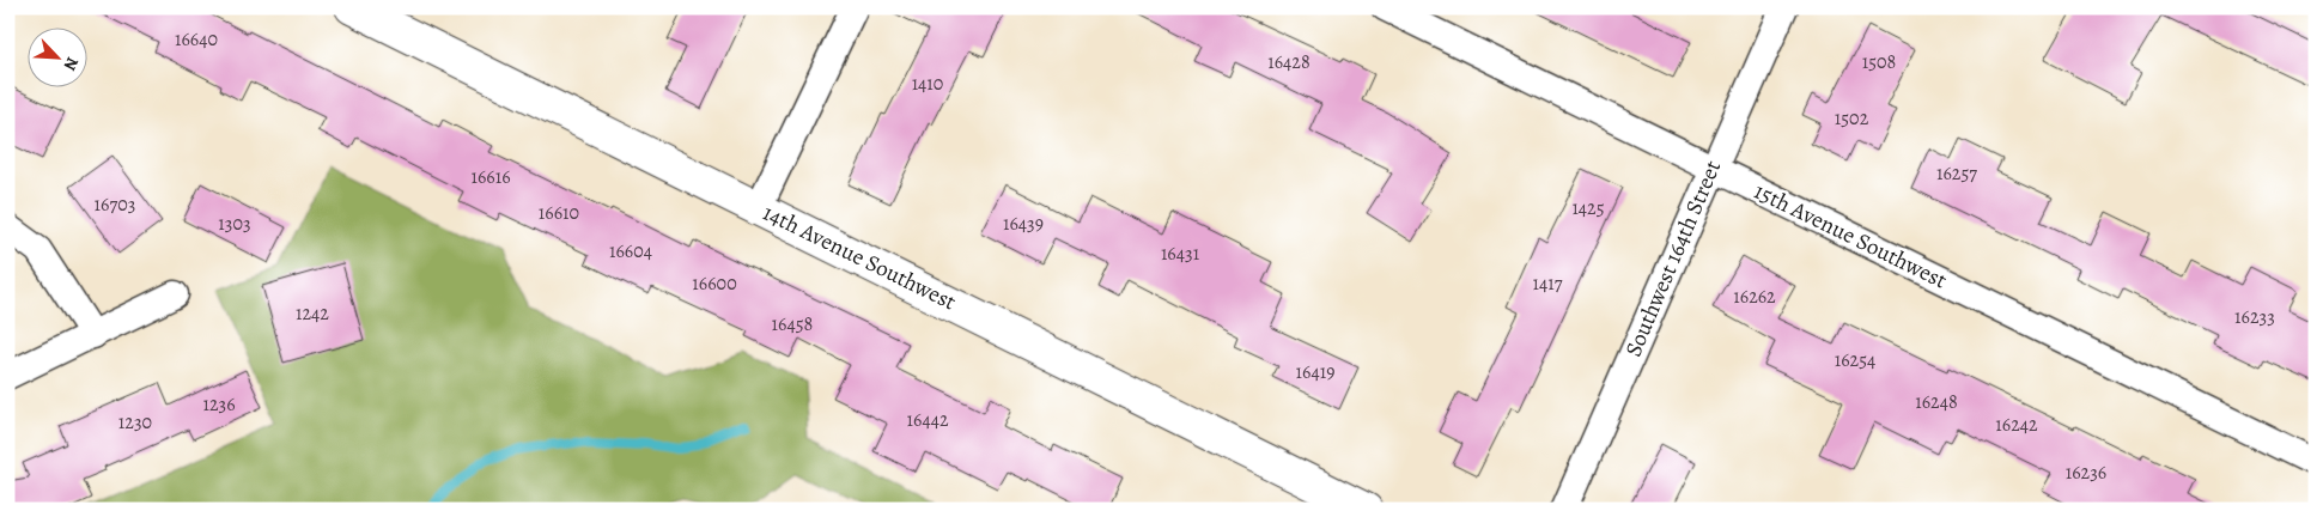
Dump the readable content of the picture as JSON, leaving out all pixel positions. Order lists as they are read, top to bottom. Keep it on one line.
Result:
{"streets":{"street":["15th Avenue Southwest","14th Avenue Southwest","Southwest 164th Street"]},"crossings":[["15th Avenue Southwest","Southwest 164th Street"]],"house_numbers":["16640","16428","1508","1410","1502","16257","16616","16703","1425","16610","1303","16439","16604","16431","16600","1417","16262","1242","16233","16458","16254","16419","16248","1236","16442","1230","16242","16236"],"north":"bottom right"}
